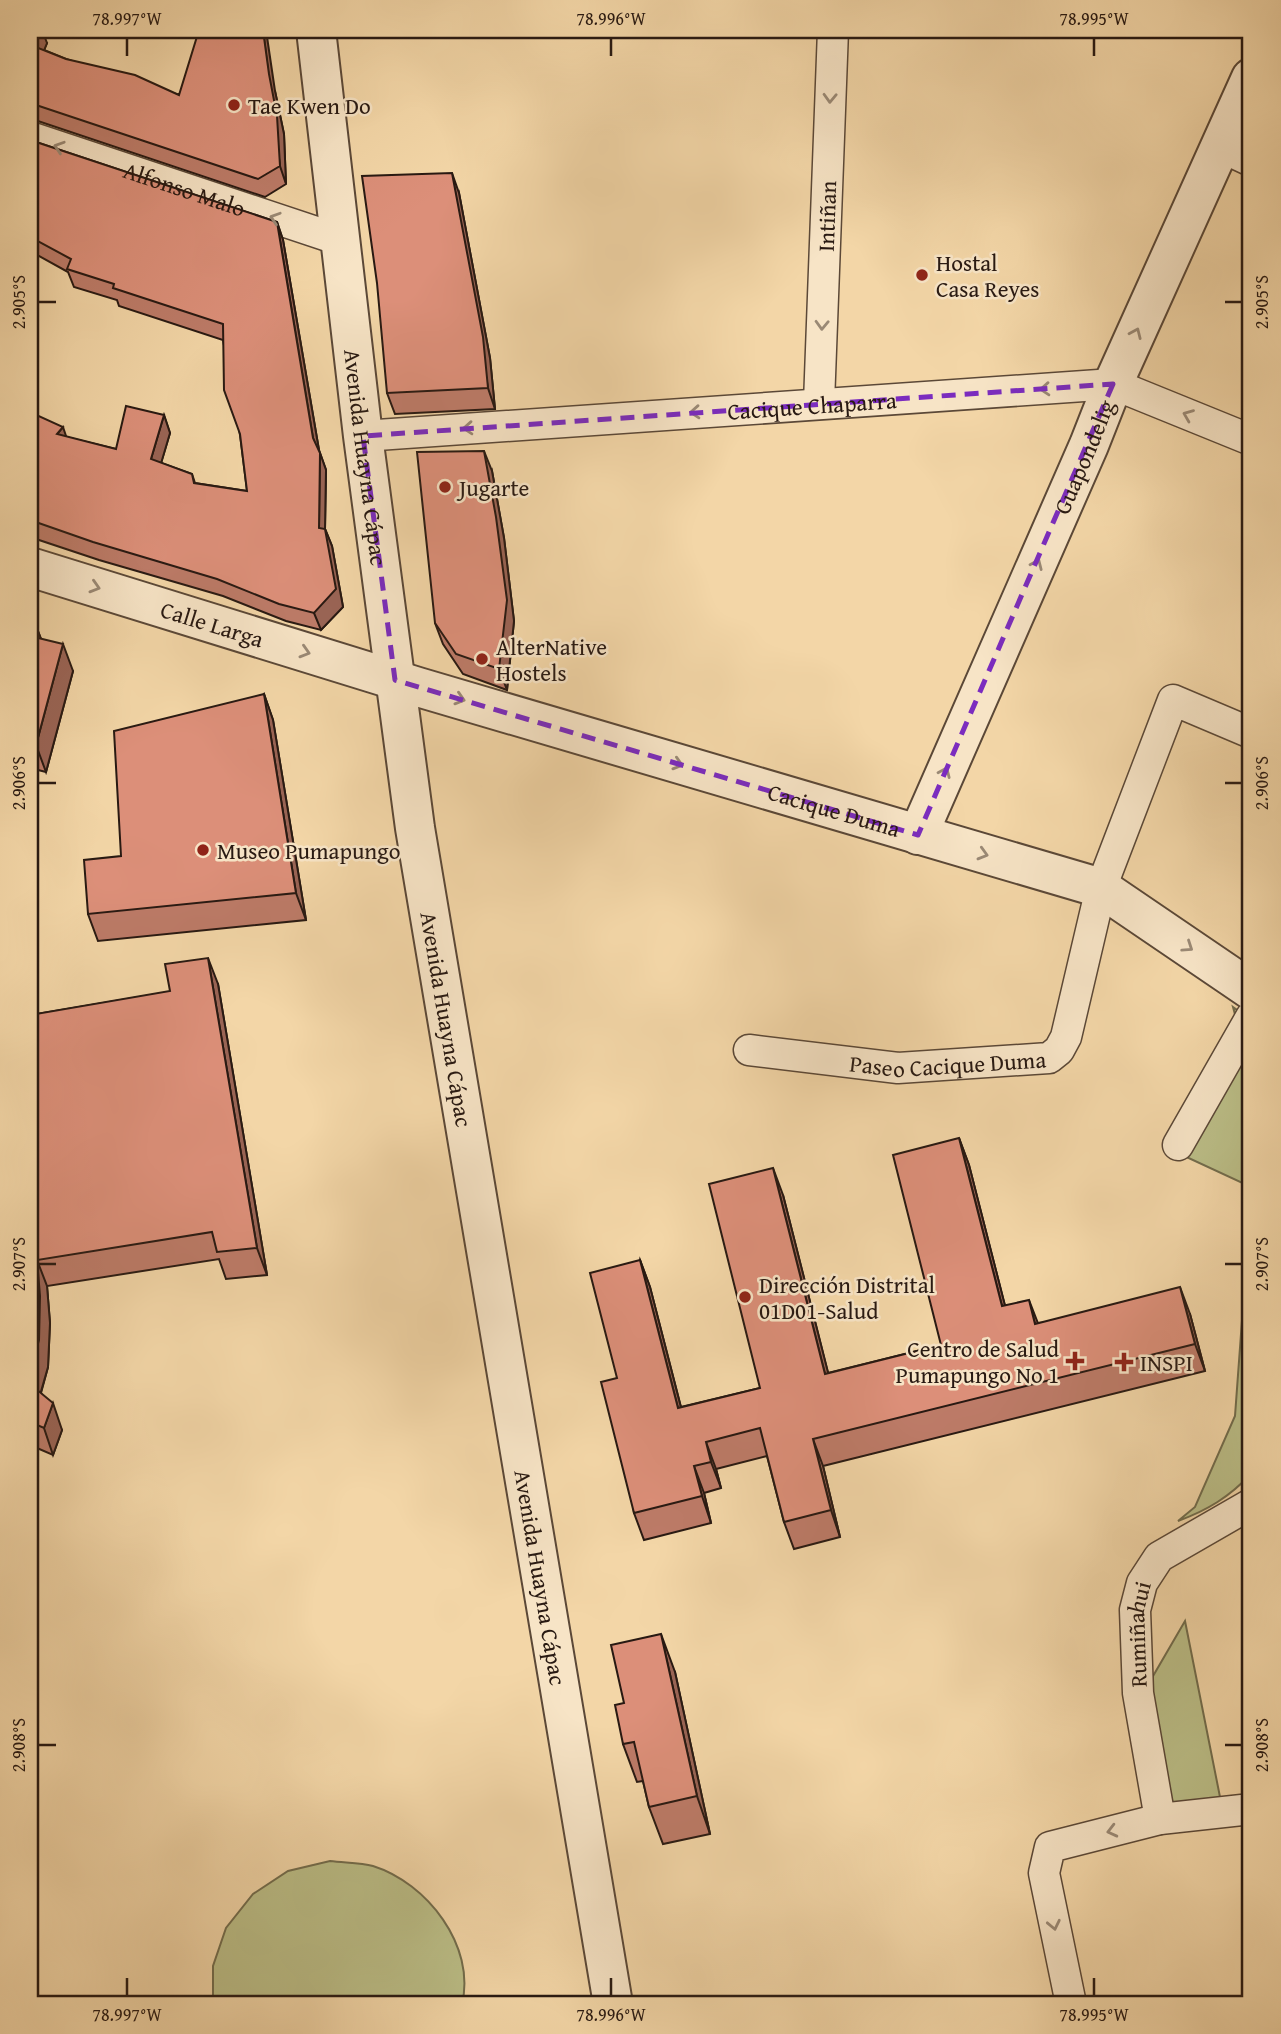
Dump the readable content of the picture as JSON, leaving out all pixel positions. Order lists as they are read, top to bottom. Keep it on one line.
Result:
{"streets":{"street":["Alfonso Malo","Intiñan","Cacique Chaparra","Guapondelig","Avenida Huayna Cápac","Calle Larga","Cacique Duma","Paseo Cacique Duma","Rumiñahui"]},"crossings":[["Alfonso Malo","Avenida Huayna Cápac"],["Intiñan","Cacique Chaparra"],["Cacique Chaparra","Guapondelig"],["Cacique Chaparra","Avenida Huayna Cápac"],["Guapondelig","Cacique Duma"],["Avenida Huayna Cápac","Calle Larga"],["Avenida Huayna Cápac","Cacique Duma"],["Calle Larga","Cacique Duma"],["Cacique Duma","Paseo Cacique Duma"]],"one_way":["Alfonso Malo","Intiñan","Cacique Chaparra","Guapondelig","Calle Larga","Cacique Duma"],"places":{"other":["Tae Kwen Do","Hostal Casa Reyes","Jugarte","AlterNative Hostels","Museo Pumapungo","Dirección Distrital 01D01-Salud"],"health":["Centro de Salud Pumapungo No 1","INSPI"]},"coordinates":["78.997°W","78.996°W","78.995°W","2.905°S","2.906°S","2.907°S","2.908°S"]}
